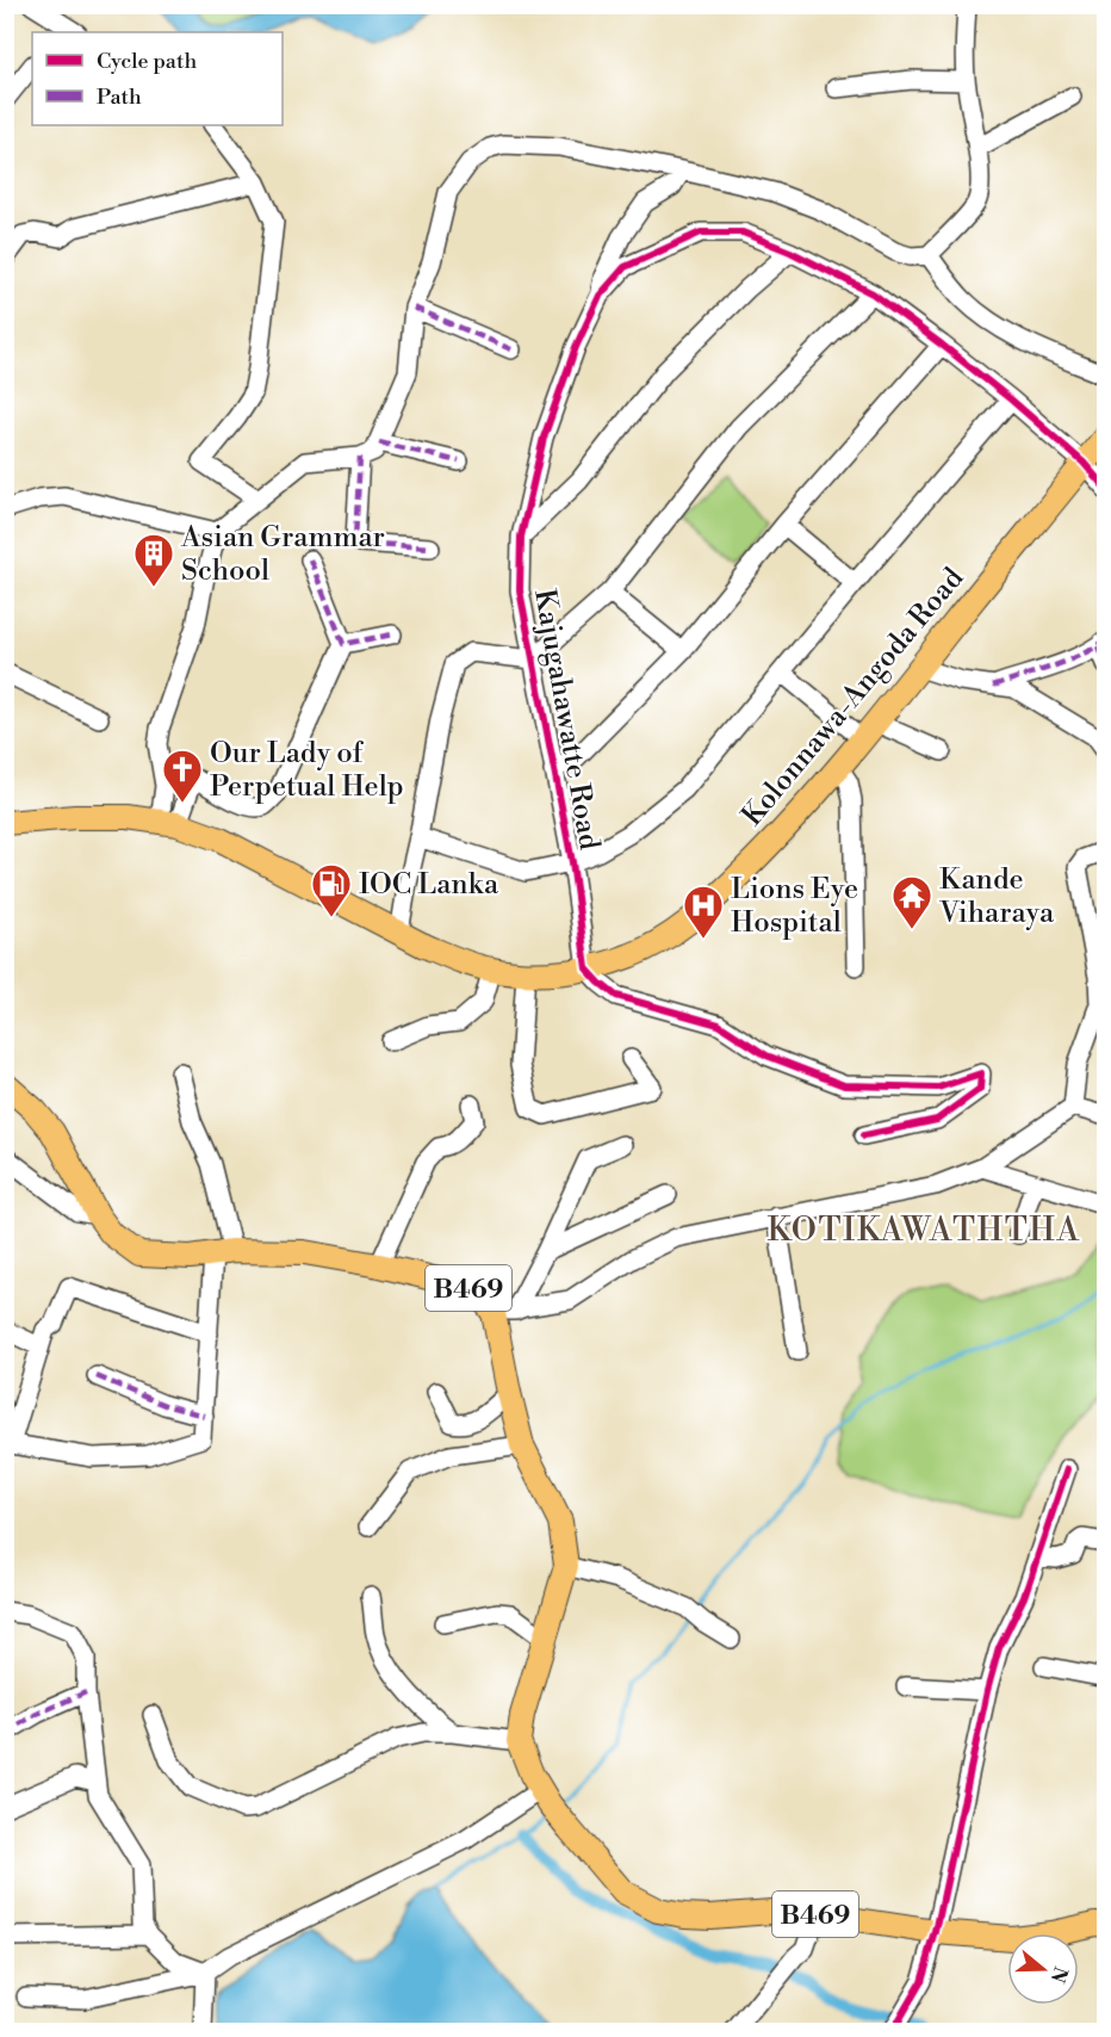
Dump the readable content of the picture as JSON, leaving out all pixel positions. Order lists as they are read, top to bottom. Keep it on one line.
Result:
{"streets":{"main road":["Kolonnawa-Angoda Road","B469"],"street":["Kajugahawatte Road"]},"crossings":[["Kolonnawa-Angoda Road","Kajugahawatte Road"]],"districts":["KOTIKAWATHTHA"],"places":{"building":["Asian Grammar School"],"church":["Our Lady of Perpetual Help"],"fuel station":["IOC Lanka"],"temple":["Kande Viharaya"],"hospital":["Lions Eye Hospital"]},"legend":["Cycle path","Path"],"north":"right"}
